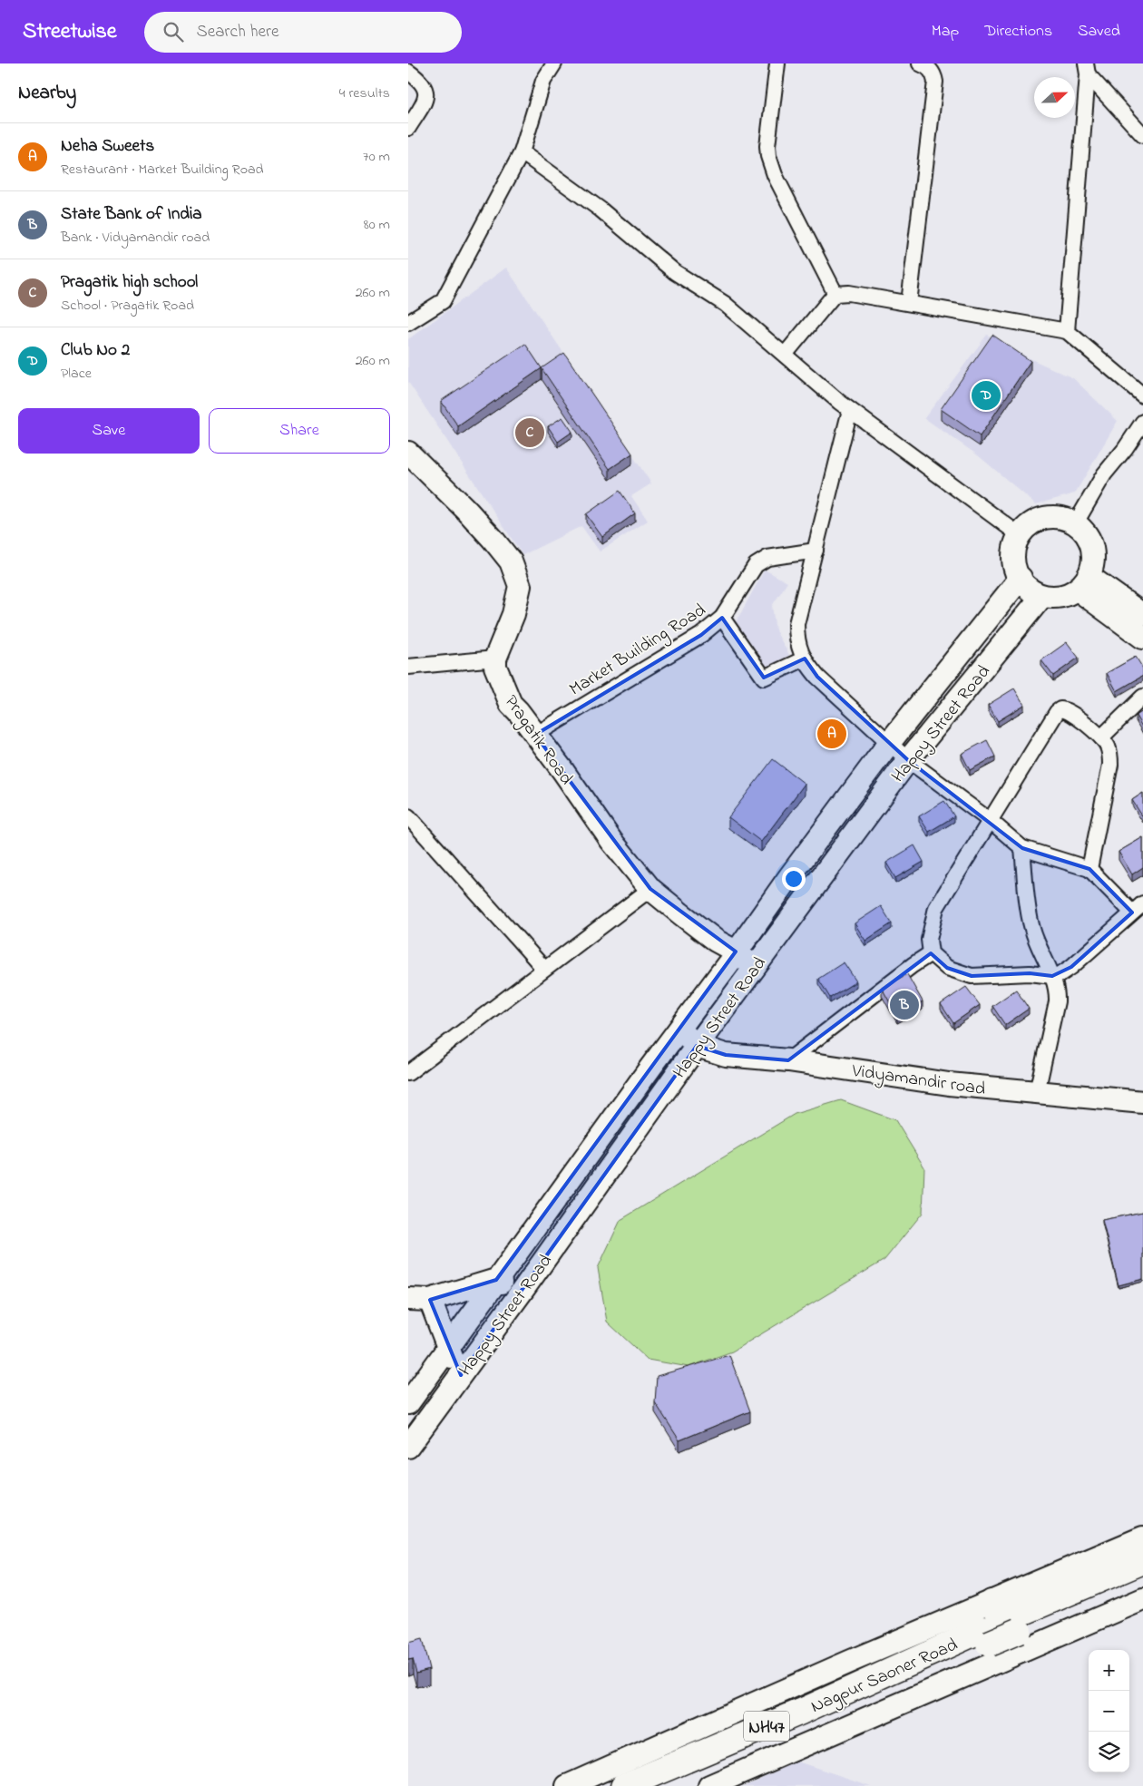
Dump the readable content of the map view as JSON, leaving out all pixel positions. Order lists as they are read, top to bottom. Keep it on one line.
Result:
{"streets":{"highway":["Nagpur Saoner Road","NH47"],"street":["Market Building Road","Happy Street Road","Pragatik Road","Vidyamandir road"]},"crossings":[["Market Building Road","Pragatik Road"],["Happy Street Road","Pragatik Road"],["Happy Street Road","Vidyamandir road"]],"north":"right","page":{"header":"Streetwise","search":"Search here","nav":["Map","Directions","Saved"],"heading":["Nearby","4 results"],"list":[{"mark":"A","name":"Neha Sweets","note":"Restaurant · Market Building Road","value":"70 m"},{"mark":"B","name":"State Bank of India","note":"Bank · Vidyamandir road","value":"80 m"},{"mark":"C","name":"Pragatik high school","note":"School · Pragatik Road","value":"260 m"},{"mark":"D","name":"Club No 2","note":"Place","value":"260 m"}],"pins":["D","C","A","B"],"buttons":["Save","Share"],"map_buttons":["+","−"]}}
